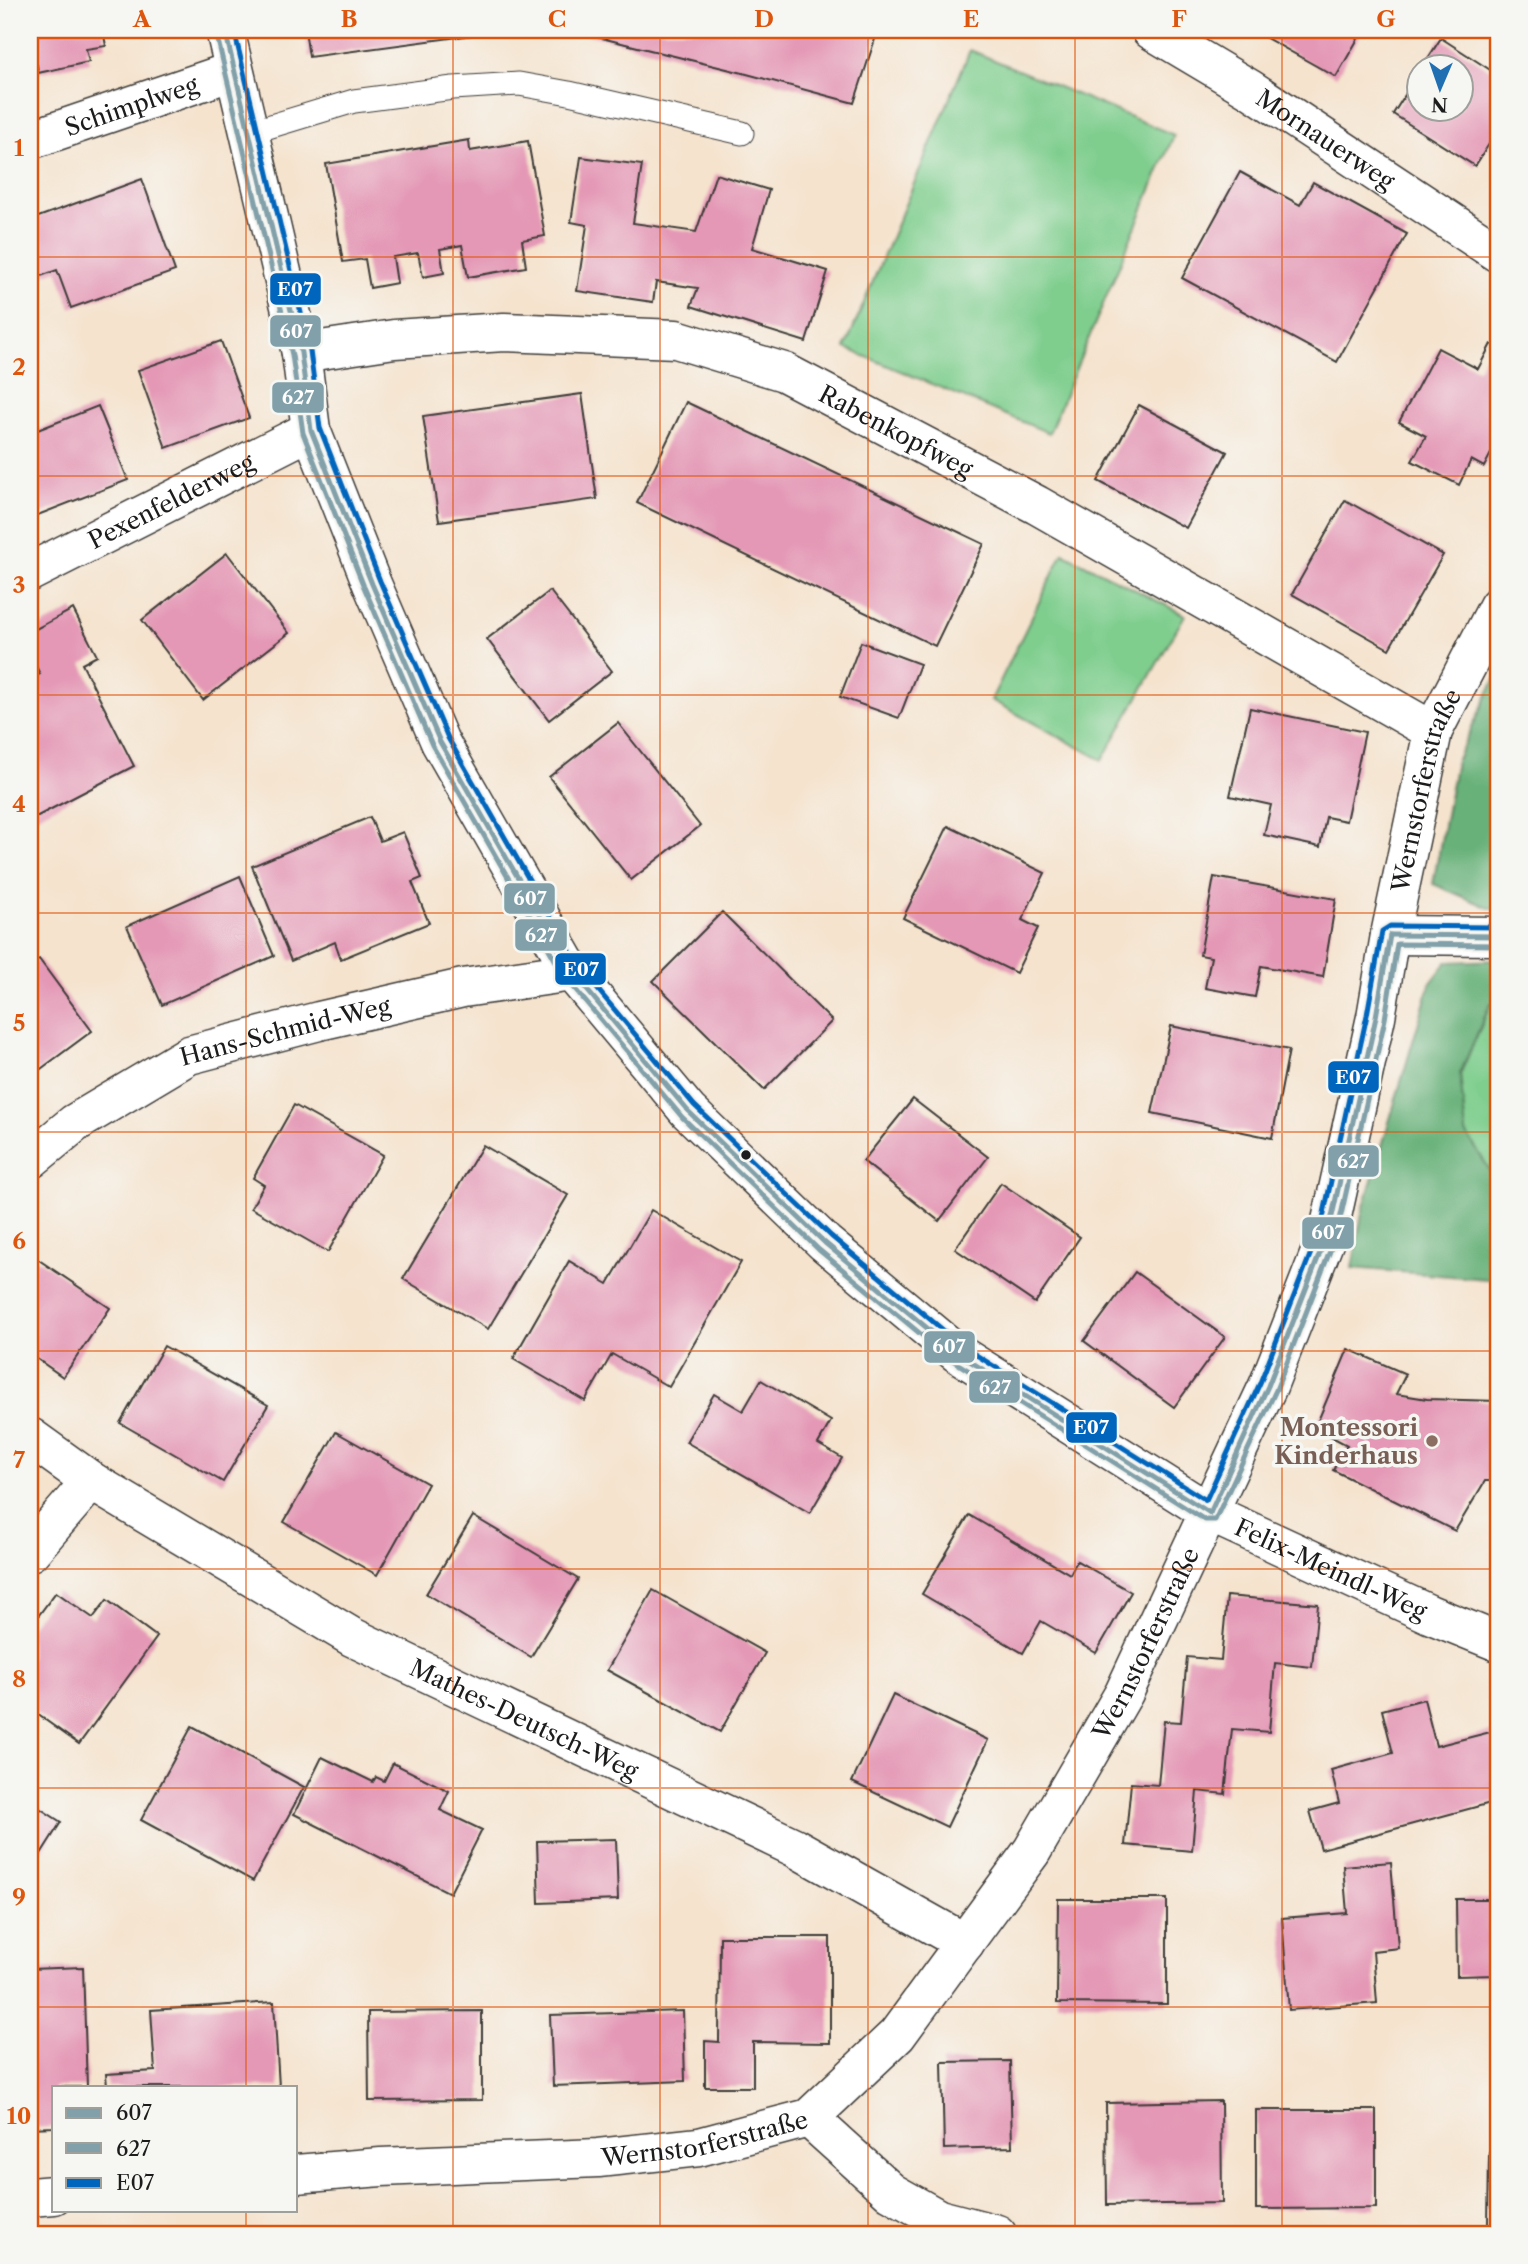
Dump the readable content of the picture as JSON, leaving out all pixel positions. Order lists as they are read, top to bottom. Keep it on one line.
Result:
{"streets":{"street":["Schimplweg","Mornauerweg","Rabenkopfweg","Pexenfelderweg","Wernstorferstraße","Hans-Schmid-Weg","Felix-Meindl-Weg","Mathes-Deutsch-Weg"]},"crossings":[["Schimplweg","Felix-Meindl-Weg"],["Rabenkopfweg","Wernstorferstraße"],["Rabenkopfweg","Felix-Meindl-Weg"],["Pexenfelderweg","Felix-Meindl-Weg"],["Wernstorferstraße","Felix-Meindl-Weg"],["Wernstorferstraße","Mathes-Deutsch-Weg"],["Hans-Schmid-Weg","Felix-Meindl-Weg"]],"places":["Montessori Kinderhaus"],"lines":["transit line 607","transit line E07","transit line 627"],"legend":["607","627","E07"],"north":"bottom","grid":{"columns":["A","B","C","D","E","F","G"],"rows":["1","2","3","4","5","6","7","8","9","10"]}}
